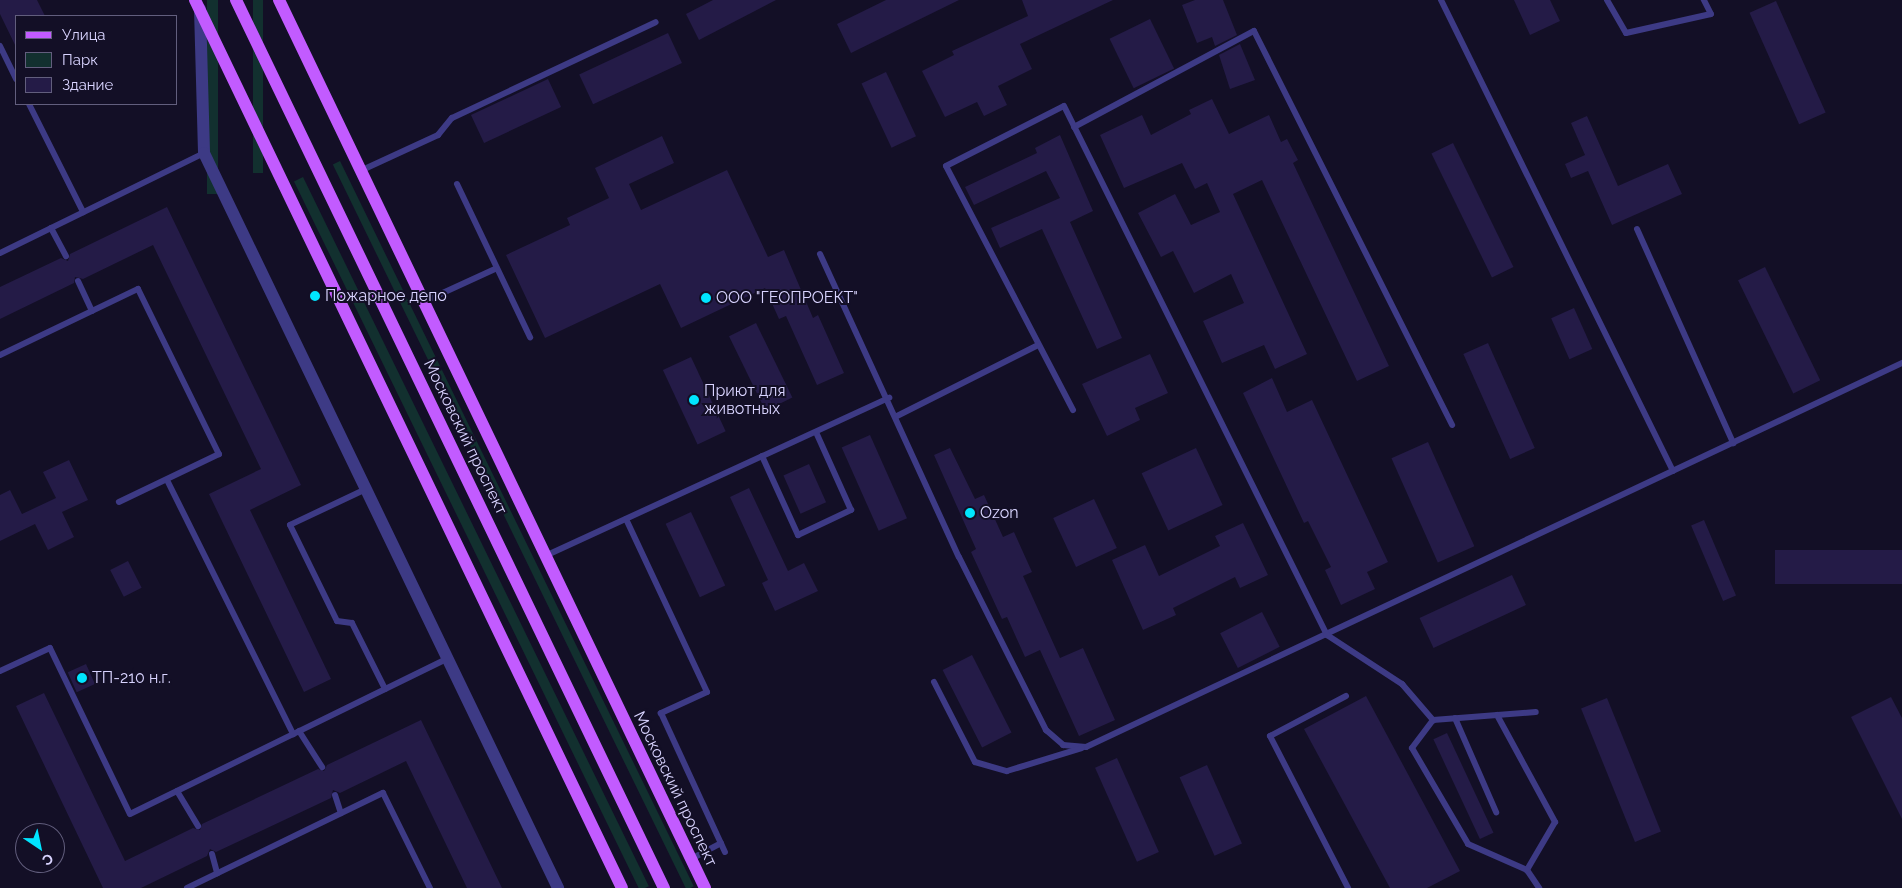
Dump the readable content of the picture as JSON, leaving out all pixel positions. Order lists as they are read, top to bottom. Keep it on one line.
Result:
{"streets":{"main road":["Московский проспект"]},"places":["Пожарное депо","ООО \"ГЕОПРОЕКТ\"","Приют для животных","Ozon","ТП-210 н.г."],"legend":["Улица","Парк","Здание"],"north":"bottom right"}
